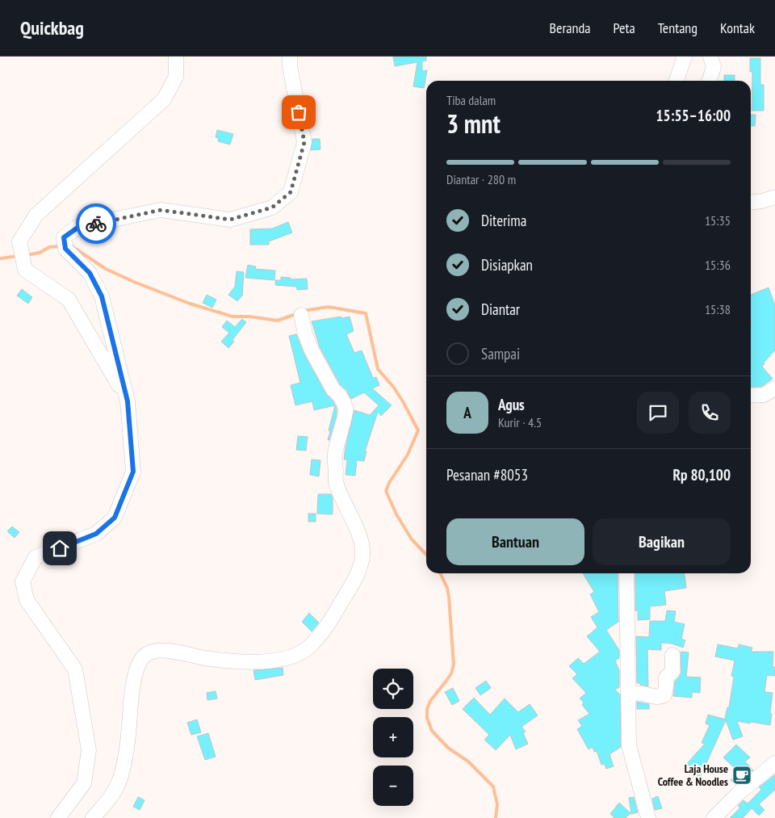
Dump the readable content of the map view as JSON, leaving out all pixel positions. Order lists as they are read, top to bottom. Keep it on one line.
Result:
{"places":{"cafe":["Laja House Coffee & Noodles"]},"page":{"header":"Quickbag","nav":["Beranda","Peta","Tentang","Kontak"],"heading":["3 mnt","Tiba dalam","15:55–16:00"],"panel":["Agus","Kurir · 4.5","Pesanan #8053","Rp 80,100"],"bar":"Diantar · 280 m","list":[["Diterima","15:35"],["Disiapkan","15:36"],["Diantar","15:38"],"Sampai"],"round":"A","buttons":["Bantuan","Bagikan"],"map_buttons":["+","−"]}}
